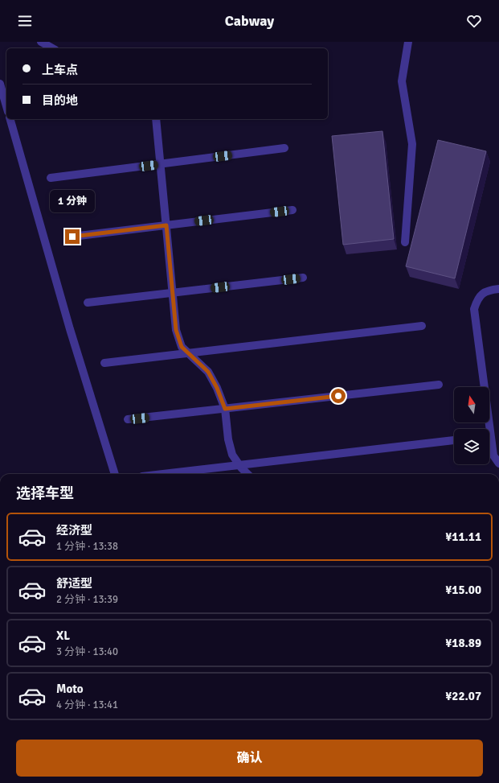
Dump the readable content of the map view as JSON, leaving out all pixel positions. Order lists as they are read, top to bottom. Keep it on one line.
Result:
{"north":"top","page":{"header":"Cabway","banner":["上车点","目的地"],"bubble":"1 分钟","heading":"选择车型","list":[{"name":"经济型","note":"1 分钟 · 13:38","value":"¥11.11"},{"name":"舒适型","note":"2 分钟 · 13:39","value":"¥15.00"},{"name":"XL","note":"3 分钟 · 13:40","value":"¥18.89"},{"name":"Moto","note":"4 分钟 · 13:41","value":"¥22.07"}],"buttons":"确认"}}
